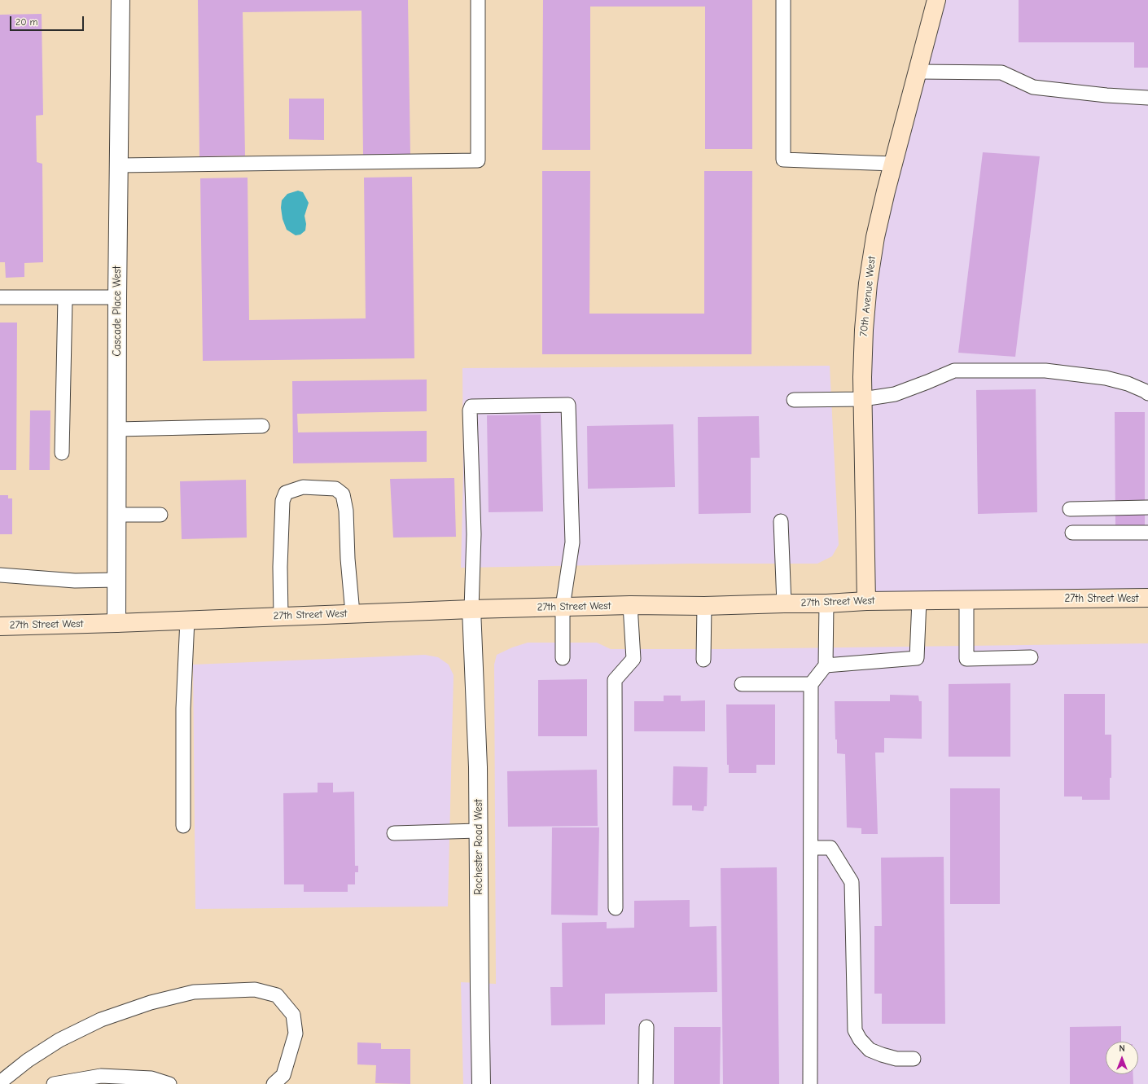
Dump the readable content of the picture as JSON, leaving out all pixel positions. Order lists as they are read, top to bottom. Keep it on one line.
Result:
{"streets":{"main road":["70th Avenue West","27th Street West"],"street":["Cascade Place West","Rochester Road West"]},"crossings":[["70th Avenue West","27th Street West"],["Cascade Place West","27th Street West"],["27th Street West","Rochester Road West"]],"scale_bar":"20 m","north":"top"}
